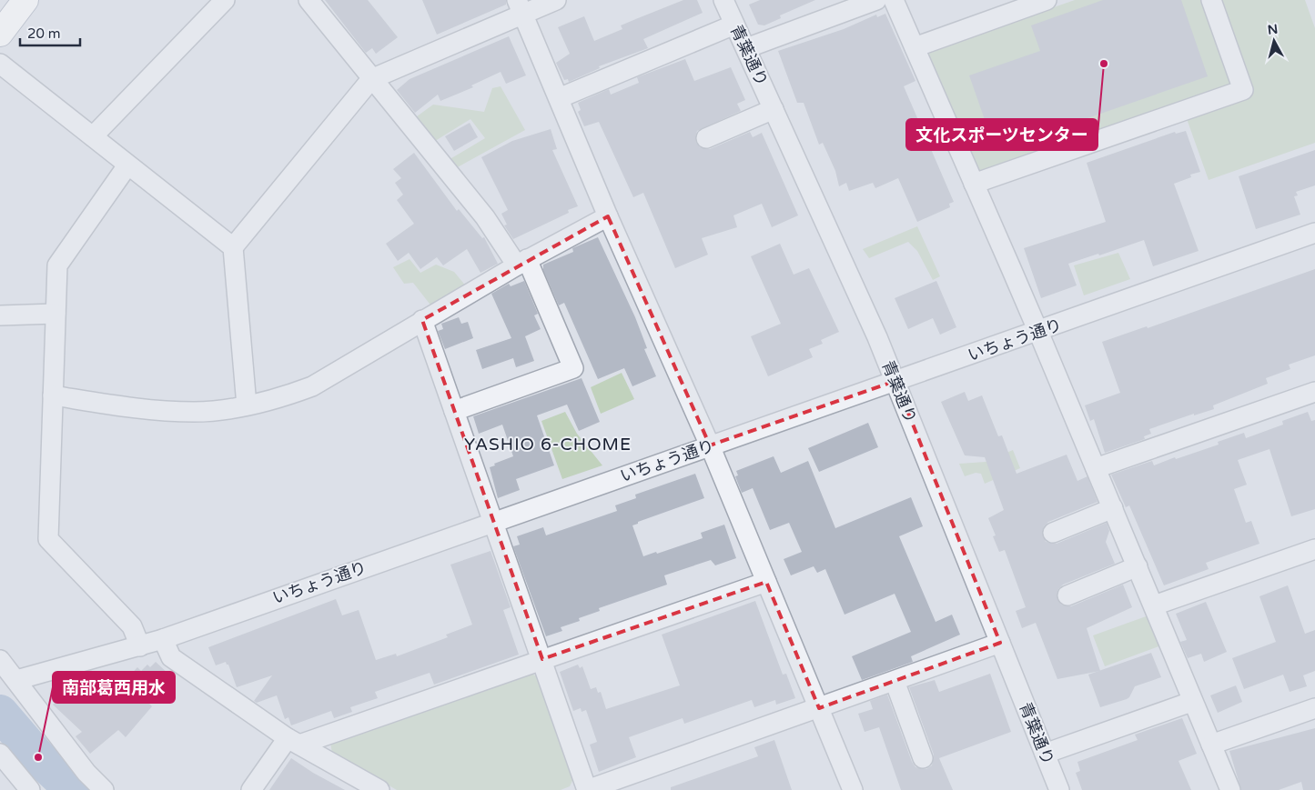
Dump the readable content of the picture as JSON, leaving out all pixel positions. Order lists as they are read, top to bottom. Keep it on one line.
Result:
{"streets":{"street":["青葉通り","いちょう通り"]},"crossings":[["青葉通り","いちょう通り"]],"districts":["YASHIO 6-CHOME"],"places":["文化スポーツセンター","南部葛西用水"],"scale_bar":"20 m","north":"top"}
